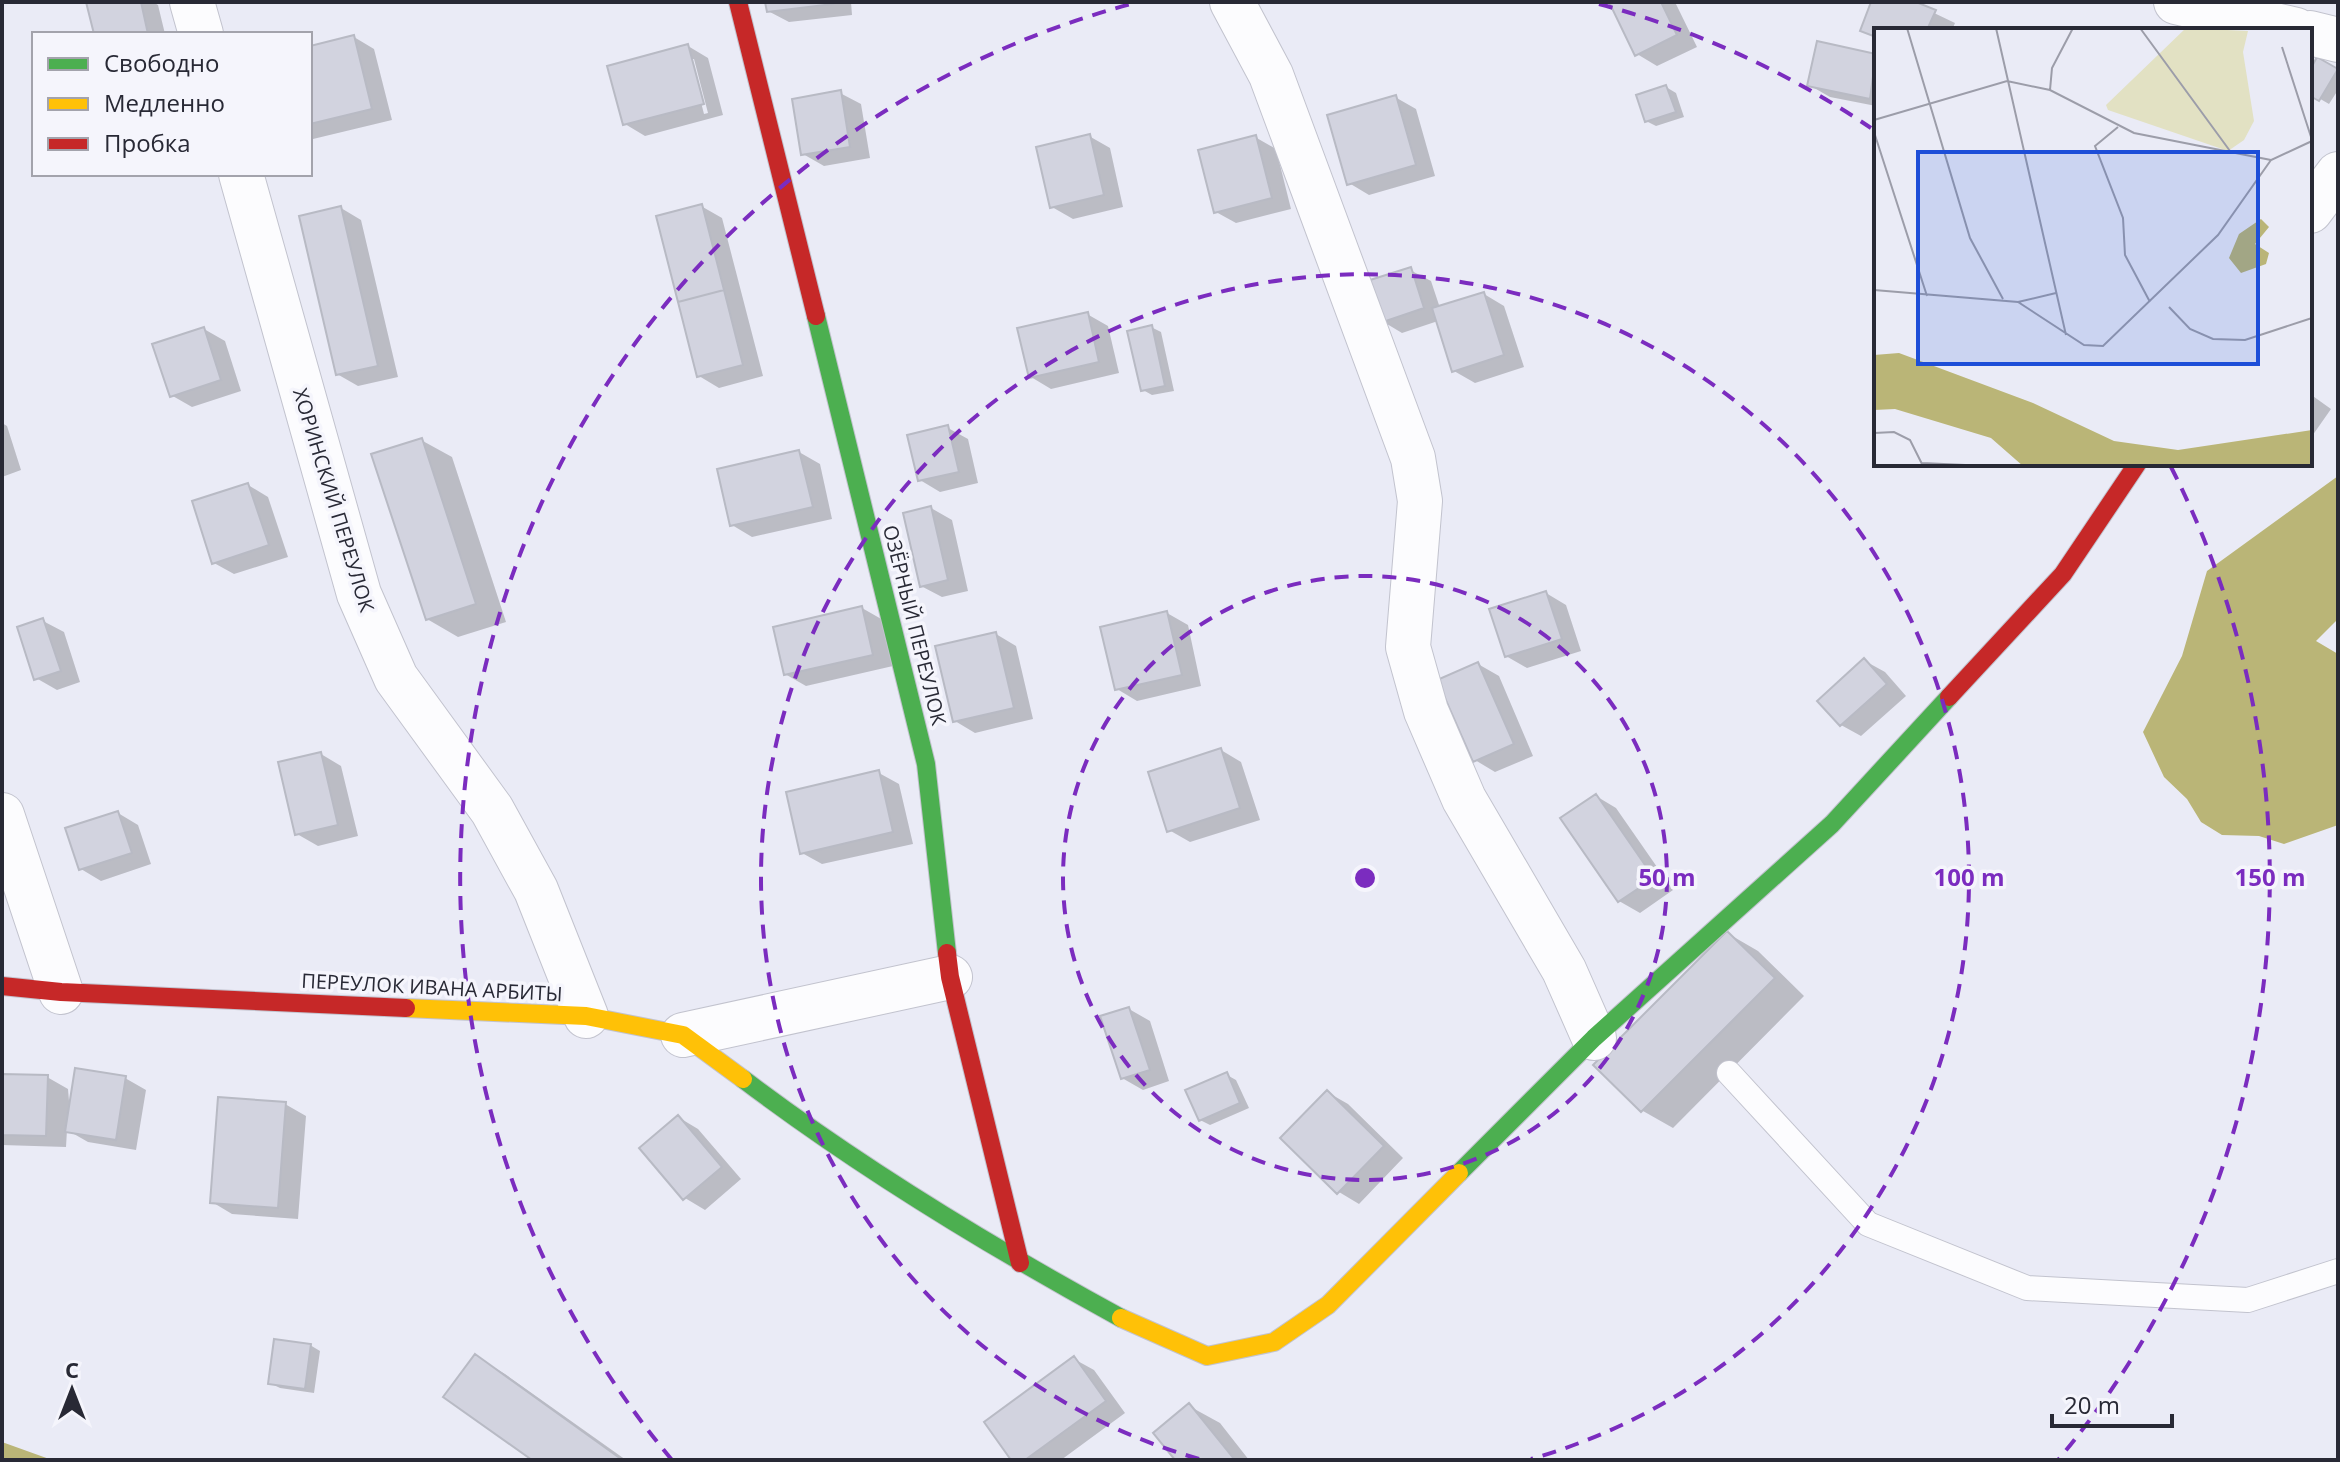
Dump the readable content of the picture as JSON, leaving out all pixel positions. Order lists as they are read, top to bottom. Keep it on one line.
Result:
{"streets":{"street":["ХОРИНСКИЙ ПЕРЕУЛОК","ОЗЁРНЫЙ ПЕРЕУЛОК","ПЕРЕУЛОК ИВАНА АРБИТЫ"]},"crossings":[["ХОРИНСКИЙ ПЕРЕУЛОК","ПЕРЕУЛОК ИВАНА АРБИТЫ"],["ОЗЁРНЫЙ ПЕРЕУЛОК","ПЕРЕУЛОК ИВАНА АРБИТЫ"]],"legend":["Свободно","Медленно","Пробка"],"scale_bar":"20 m","north":"top","rings":["50 m","100 m","150 m"]}
